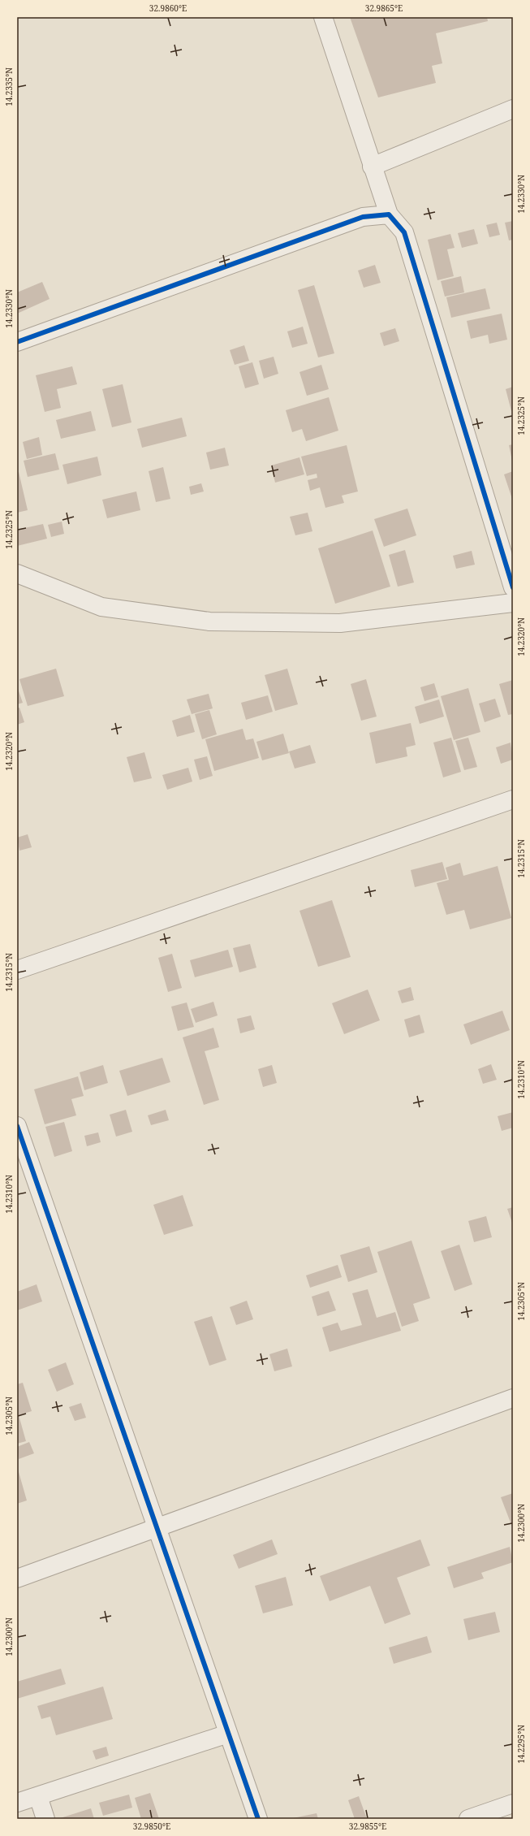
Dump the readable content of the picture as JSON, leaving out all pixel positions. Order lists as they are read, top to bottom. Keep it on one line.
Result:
{"coordinates":["32.9860°E","32.9865°E","14.2335°N","14.2330°N","14.2325°N","14.2320°N","14.2315°N","14.2310°N","14.2305°N","14.2300°N","14.2295°N","32.9850°E","32.9855°E"]}
